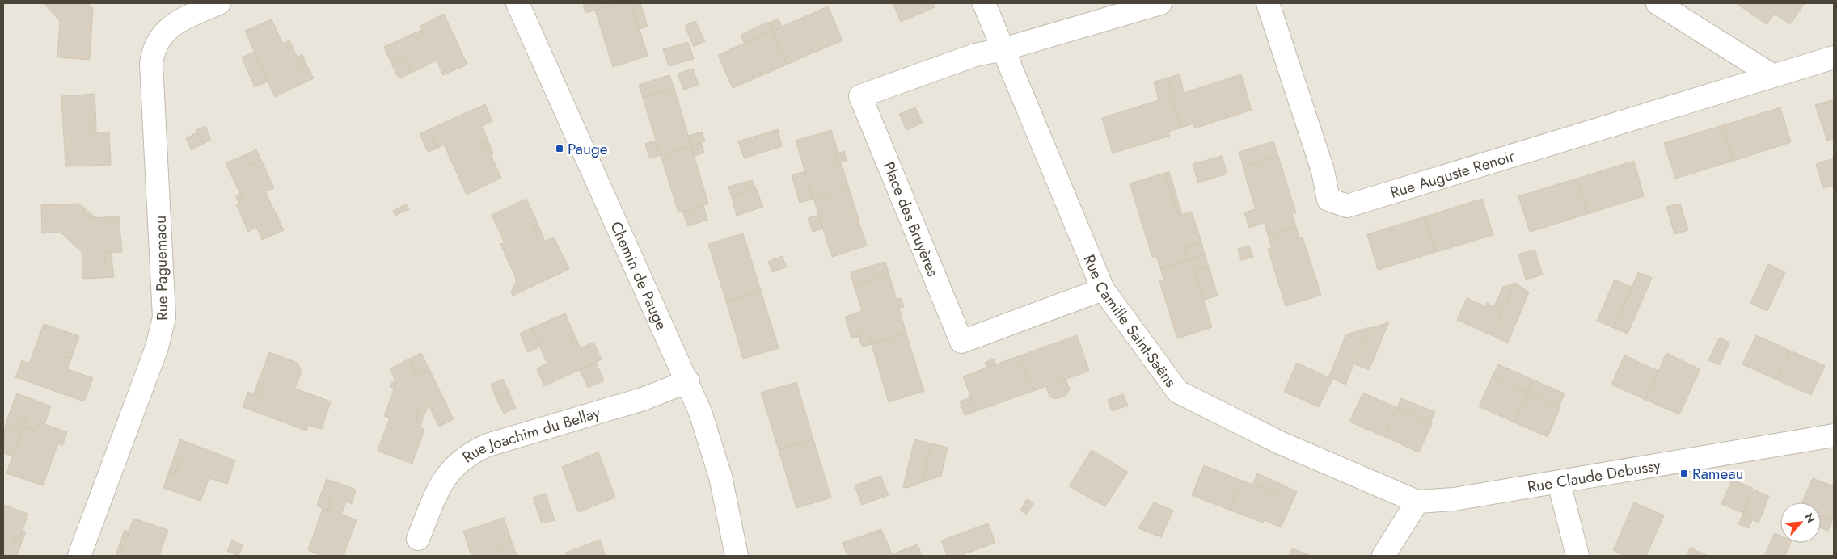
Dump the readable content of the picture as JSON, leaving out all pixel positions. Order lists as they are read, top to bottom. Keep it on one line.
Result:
{"streets":{"street":["Rue Auguste Renoir","Place des Bruyères","Rue Paguemaou","Chemin de Pauge","Rue Camille Saint-Saëns","Rue Joachim du Bellay","Rue Claude Debussy"]},"crossings":[["Place des Bruyères","Rue Camille Saint-Saëns"],["Chemin de Pauge","Rue Joachim du Bellay"],["Rue Camille Saint-Saëns","Rue Claude Debussy"]],"places":{"transit":["Pauge","Rameau"]},"north":"top right"}
